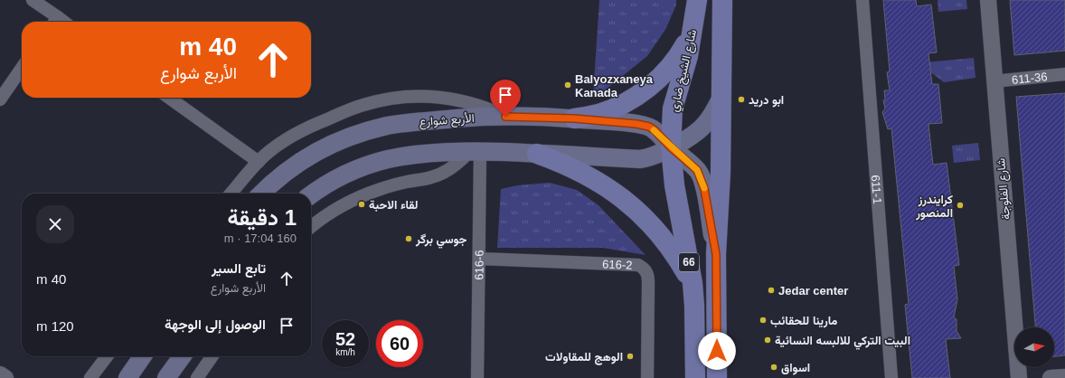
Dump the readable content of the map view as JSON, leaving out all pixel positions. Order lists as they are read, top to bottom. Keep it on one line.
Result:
{"streets":{"main road":["شارع الشيخ ضاري","الأربع شوارع","66"],"street":["611-36","611-1","شارع الفلوجة","616-2","616-6"]},"crossings":[["شارع الشيخ ضاري","الأربع شوارع"],["611-36","شارع الفلوجة"],["الأربع شوارع","66"],["616-2","616-6"]],"places":["Balyozxaneya Kanada","ابو دريد","لقاء الاحبة","كرايندرز المنصور","جوسي برگر","Jedar center","مارينا للحقائب","البيت التركي للالبسه النسائية","الوهج للمقاولات","اسواق"],"north":"right","page":{"turn":["40 m","الأربع شوارع"],"heading":["1 دقيقة","160 m · 17:04"],"list":[{"name":"تابع السير","note":"الأربع شوارع","value":"40 m"},{"name":"الوصول إلى الوجهة","value":"120 m"}],"speed":"52 km/h","limit":"60"}}
